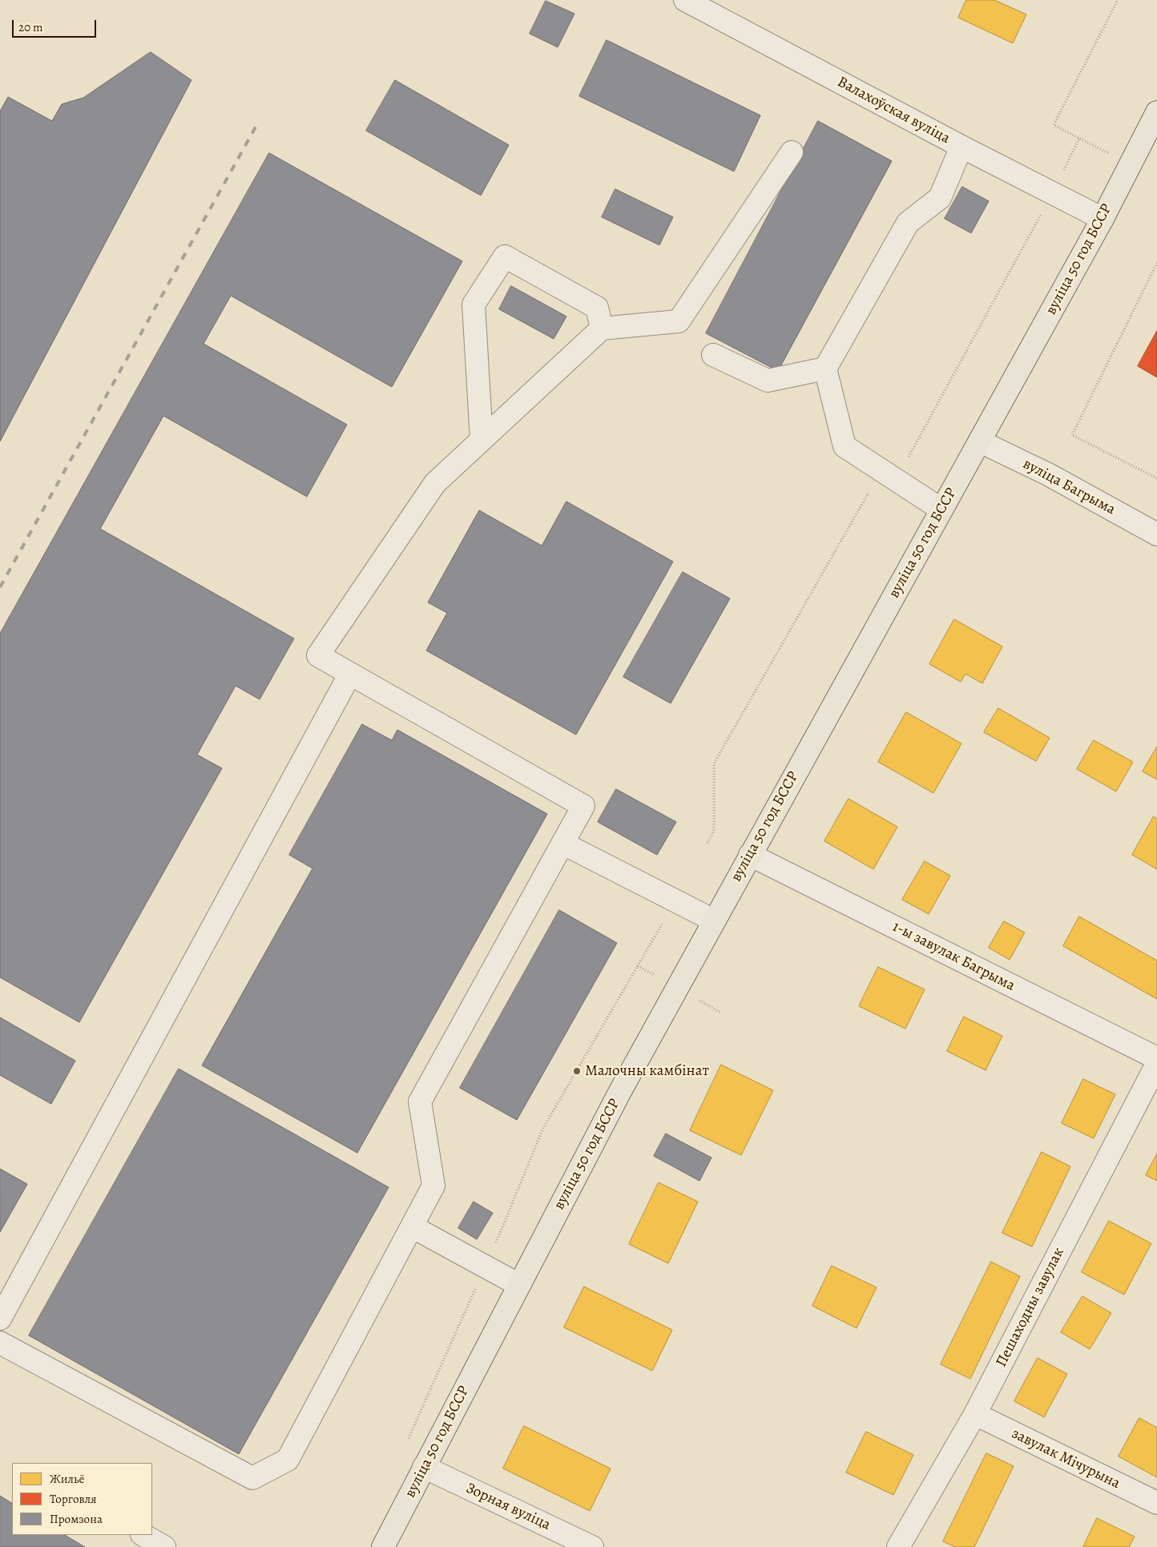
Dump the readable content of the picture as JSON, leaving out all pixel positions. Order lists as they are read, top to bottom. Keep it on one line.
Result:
{"streets":{"main road":["вуліца 50 год БССР"],"street":["Валахоўская вуліца","вуліца Багрыма","1-ы завулак Багрыма","Пешаходны завулак","завулак Мічурына","Зорная вуліца"]},"crossings":[["Валахоўская вуліца","вуліца 50 год БССР"],["вуліца 50 год БССР","вуліца Багрыма"],["вуліца 50 год БССР","1-ы завулак Багрыма"],["вуліца 50 год БССР","Зорная вуліца"],["Пешаходны завулак","завулак Мічурына"]],"places":["Малочны камбінат"],"legend":["Жильё","Торговля","Промзона"],"scale_bar":"20 m"}
